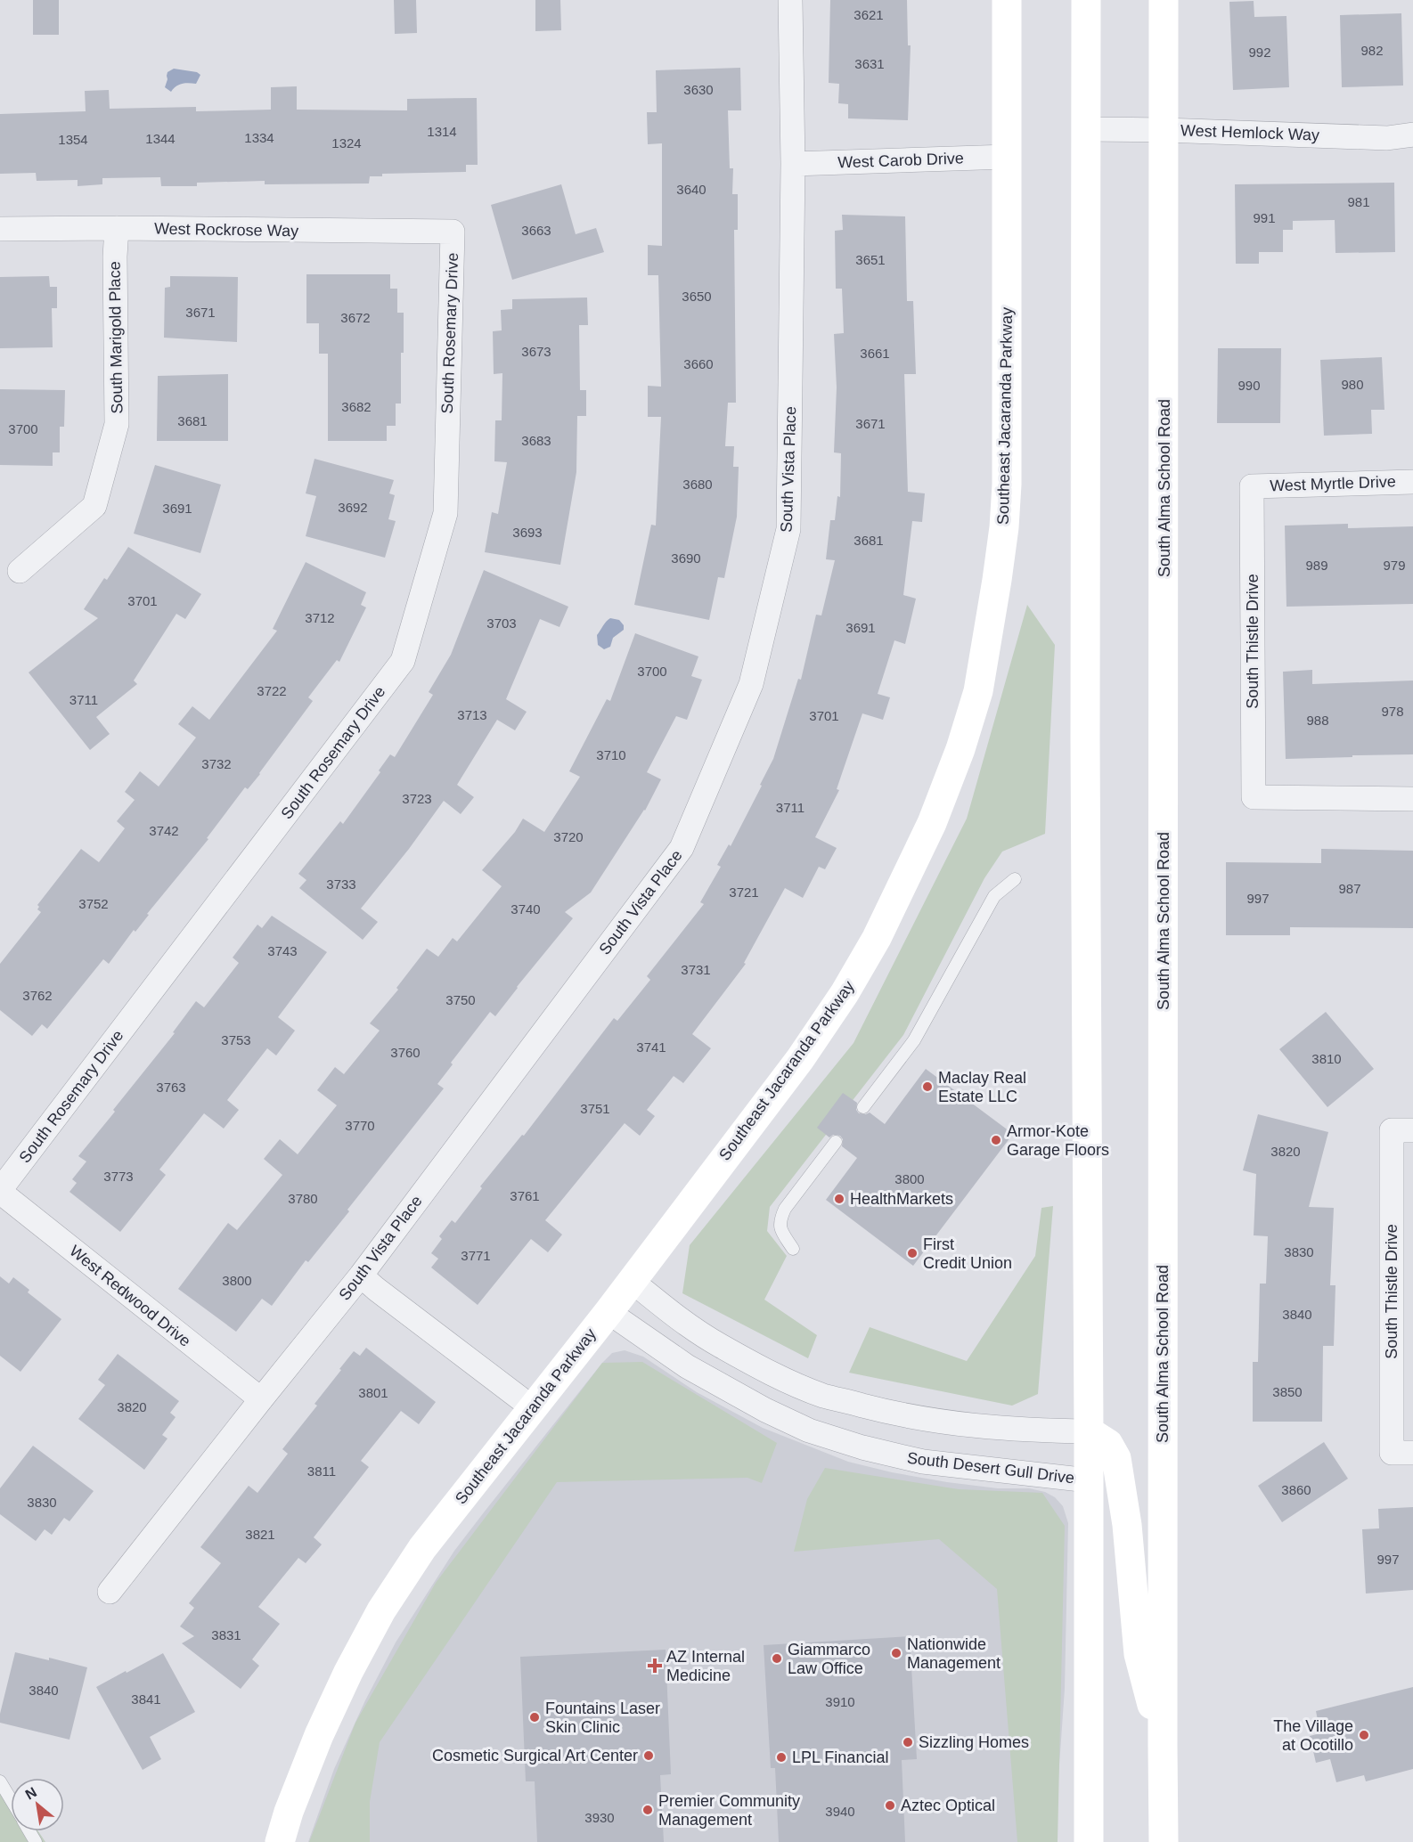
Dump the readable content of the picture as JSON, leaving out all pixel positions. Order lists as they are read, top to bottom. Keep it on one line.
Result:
{"streets":{"main road":["Southeast Jacaranda Parkway","South Alma School Road"],"street":["West Hemlock Way","West Carob Drive","West Rockrose Way","South Rosemary Drive","South Marigold Place","South Vista Place","West Myrtle Drive","South Thistle Drive","West Redwood Drive","South Desert Gull Drive"]},"crossings":[["West Hemlock Way","South Alma School Road"],["West Carob Drive","Southeast Jacaranda Parkway"],["West Carob Drive","South Vista Place"],["West Rockrose Way","South Rosemary Drive"],["West Rockrose Way","South Marigold Place"],["South Rosemary Drive","West Redwood Drive"],["Southeast Jacaranda Parkway","South Desert Gull Drive"],["South Vista Place","West Redwood Drive"],["West Myrtle Drive","South Thistle Drive"]],"places":{"other":["Maclay Real Estate LLC","Armor-Kote Garage Floors","HealthMarkets","First Credit Union","Nationwide Management","Giammarco Law Office","Fountains Laser Skin Clinic","The Village at Ocotillo","Sizzling Homes","Cosmetic Surgical Art Center","LPL Financial","Aztec Optical","Premier Community Management"],"health":["AZ Internal Medicine"]},"house_numbers":["3621","982","992","3631","3630","1314","1334","1344","1354","1324","3640","981","991","3663","3651","3650","3671","3672","3673","3661","3660","980","990","3682","3681","3671","3700","3683","3680","3692","3691","3693","3681","3690","989","979","3701","3712","3703","3691","3700","3722","3711","978","3713","3701","988","3710","3732","3723","3711","3742","3720","3733","987","3721","997","3752","3740","3743","3731","3762","3750","3753","3741","3760","3810","3763","3751","3770","3820","3773","3800","3761","3780","3830","3771","3800","3840","3850","3801","3820","3811","3860","3830","3821","997","3831","3840","3841","3910","3940","3930"],"north":"top left"}
